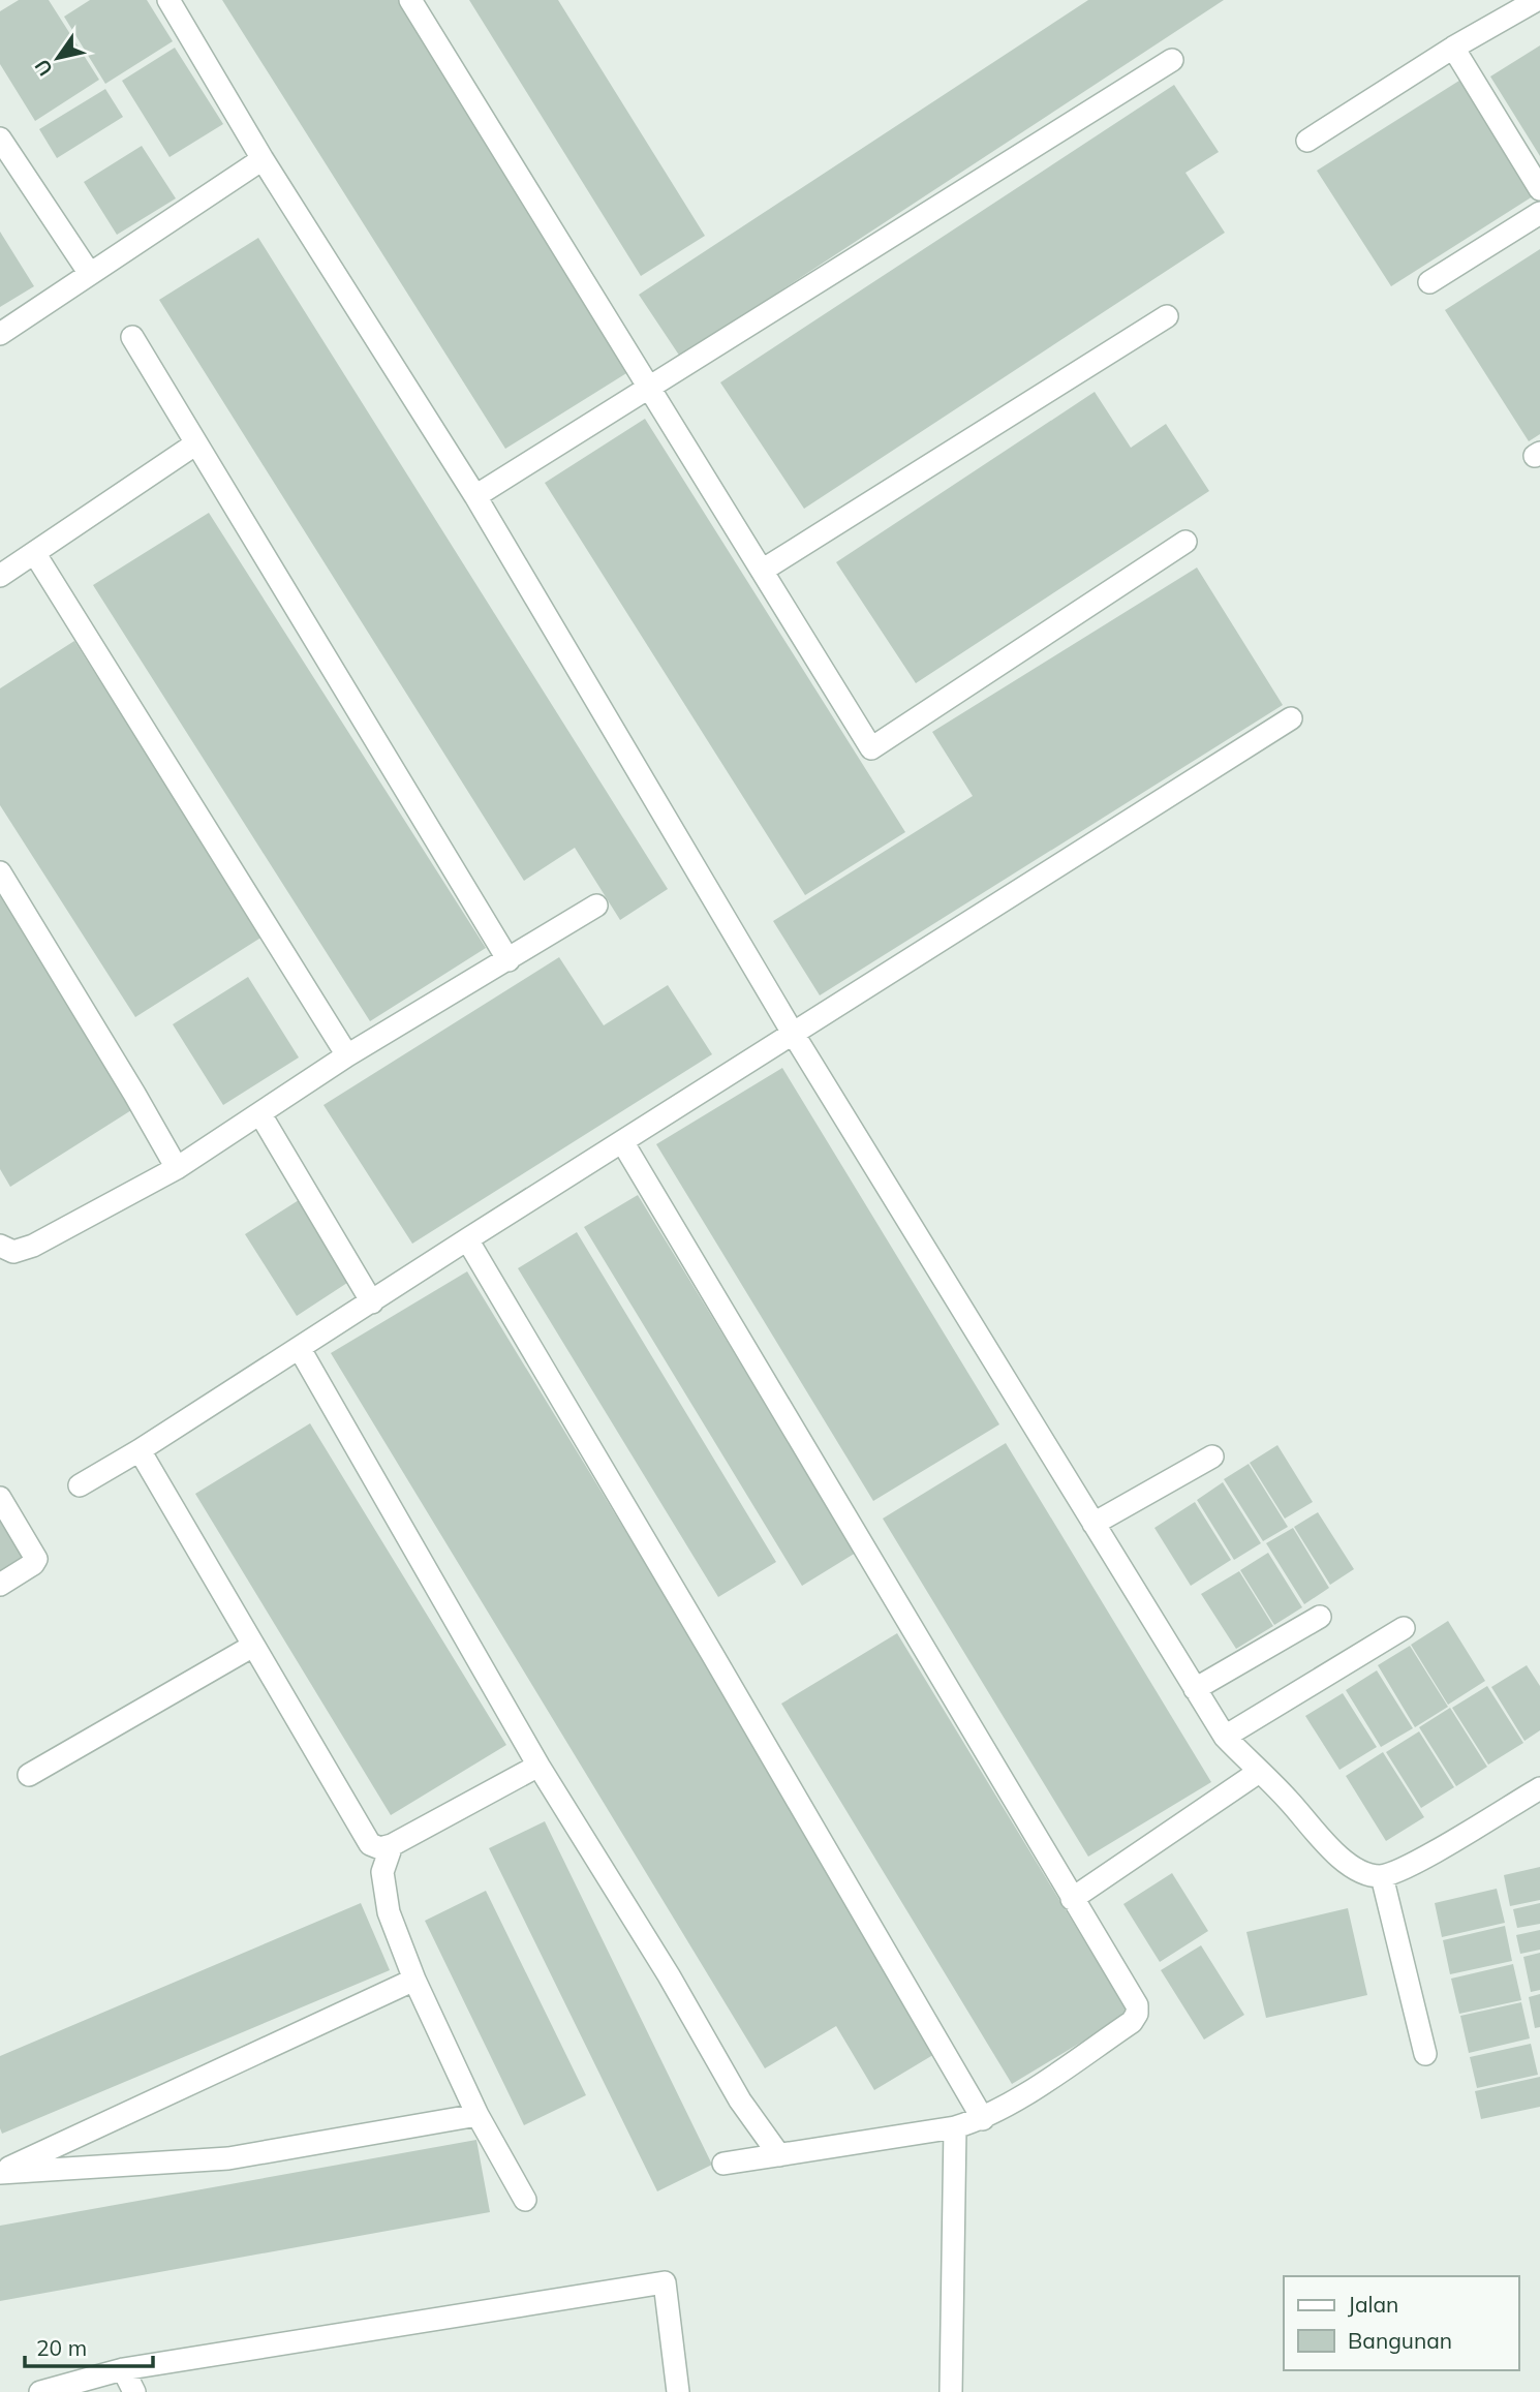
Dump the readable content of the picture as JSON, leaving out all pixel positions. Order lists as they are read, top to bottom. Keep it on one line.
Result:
{"legend":["Jalan","Bangunan"],"scale_bar":"20 m","north":"bottom left"}
